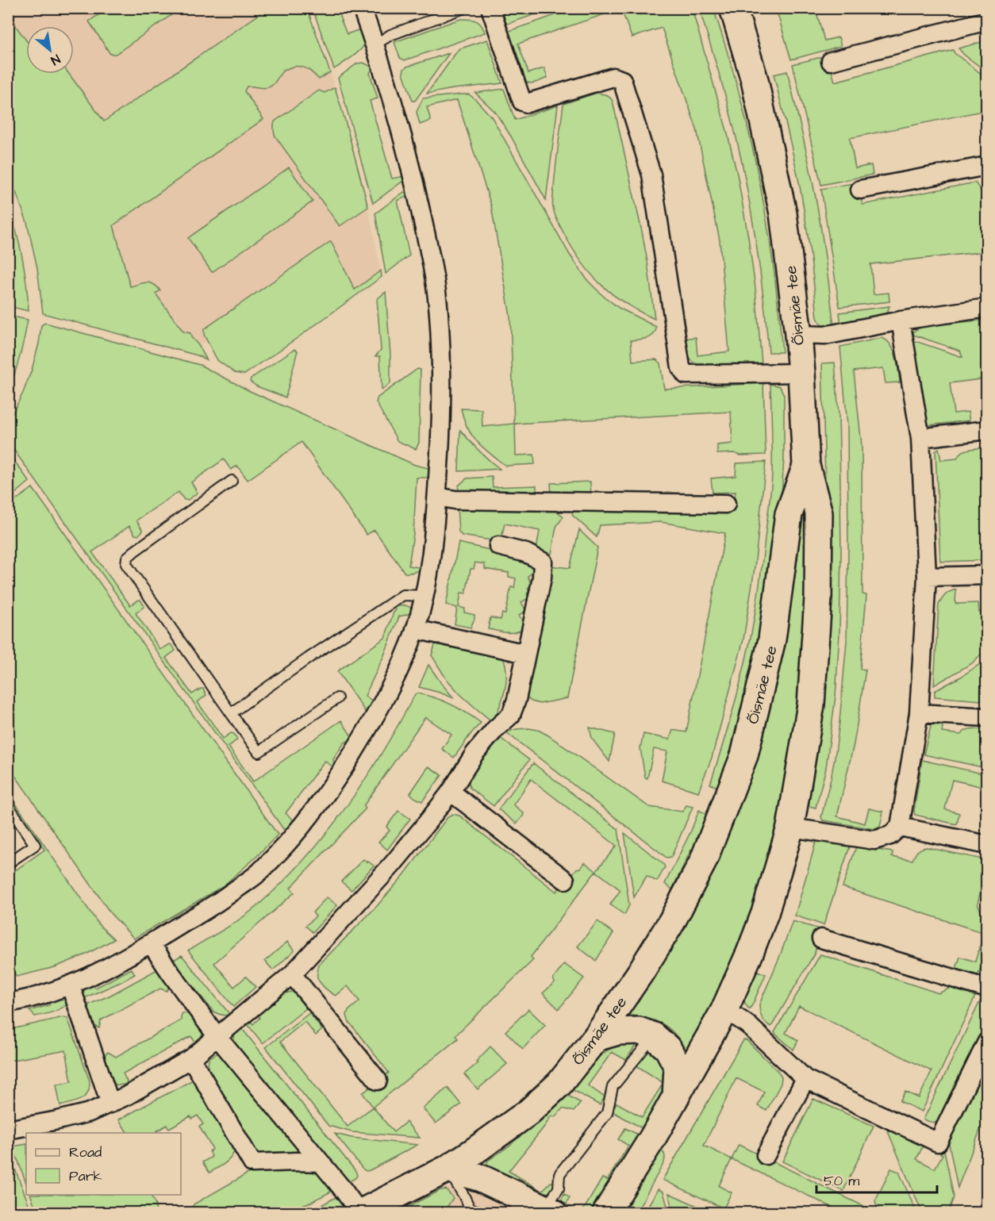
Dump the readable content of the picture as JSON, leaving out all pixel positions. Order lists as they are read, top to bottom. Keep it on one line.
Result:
{"streets":{"main road":["Õismäe tee"]},"legend":["Road","Park"],"scale_bar":"50 m","north":"bottom right"}
